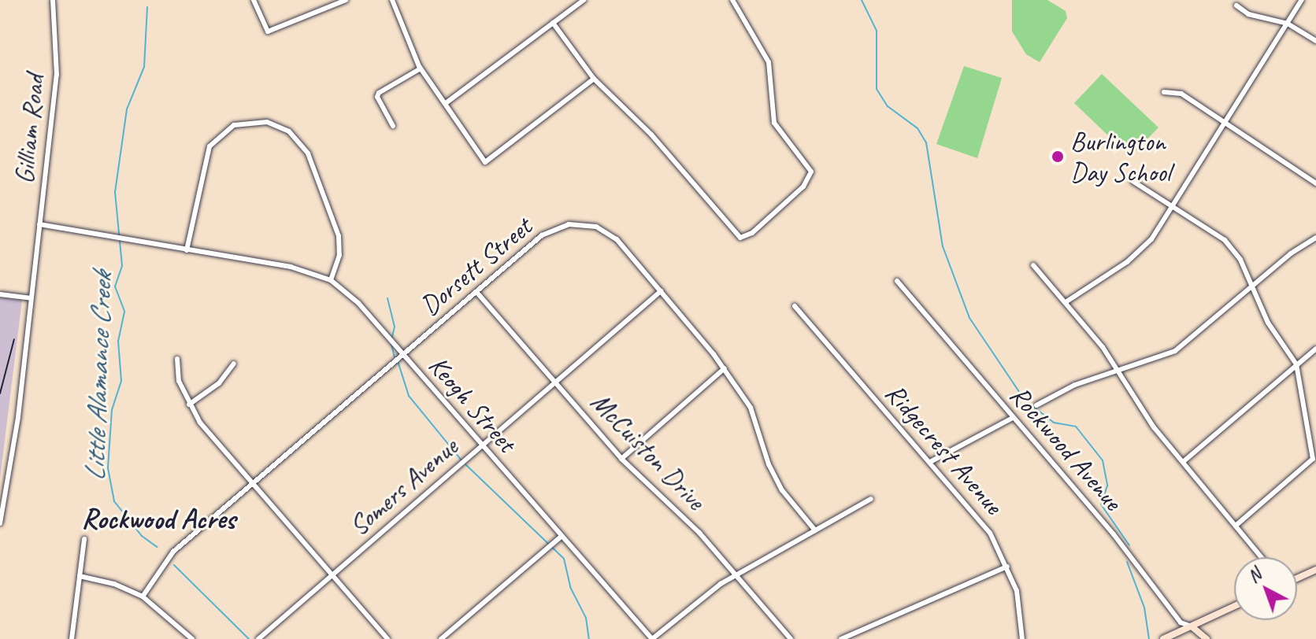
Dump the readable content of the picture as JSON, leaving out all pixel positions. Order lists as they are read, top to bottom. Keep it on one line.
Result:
{"streets":{"street":["Gilliam Road","Dorsett Street","Keogh Street","Rockwood Avenue","Ridgecrest Avenue","McCuiston Drive","Somers Avenue"]},"crossings":[["Gilliam Road","Keogh Street"],["Dorsett Street","Keogh Street"],["Dorsett Street","McCuiston Drive"],["Dorsett Street","Somers Avenue"],["Keogh Street","Somers Avenue"],["McCuiston Drive","Somers Avenue"]],"districts":["Rockwood Acres"],"water":["Little Alamance Creek"],"places":["Burlington Day School"],"north":"top left"}
